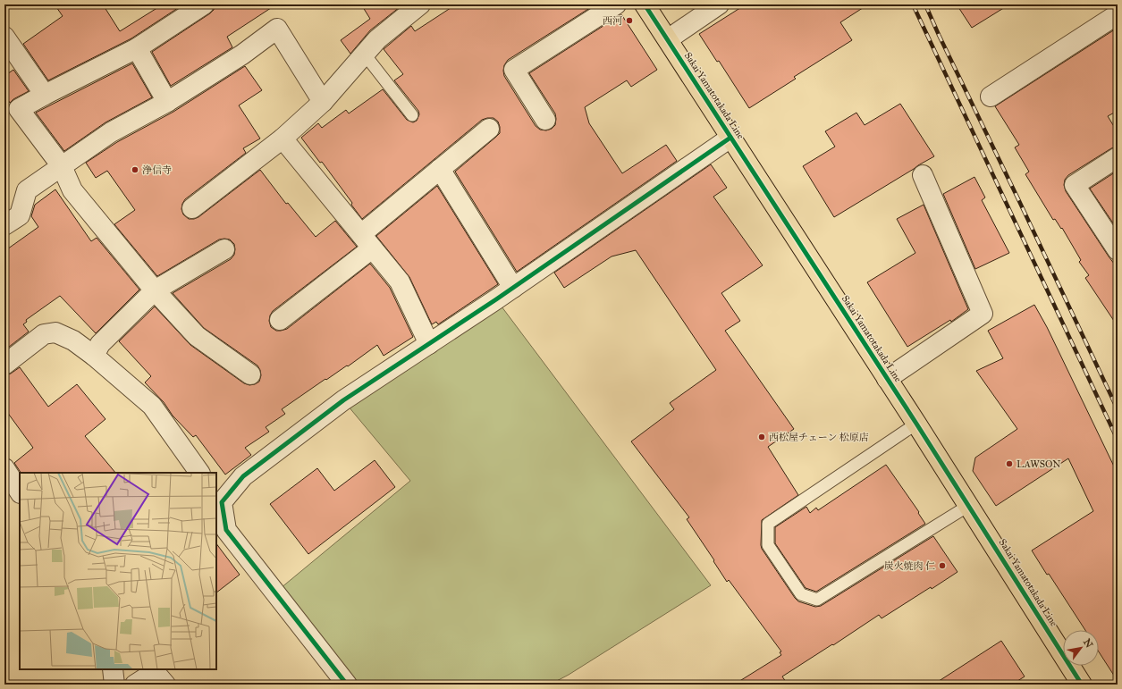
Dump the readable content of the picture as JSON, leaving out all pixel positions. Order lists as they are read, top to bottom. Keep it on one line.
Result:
{"streets":{"main road":["Sakai Yamatotakada Line"]},"places":["西河","浄信寺","西松屋チェーン 松原店","LAWSON","炭火焼肉 仁"],"north":"top right"}
